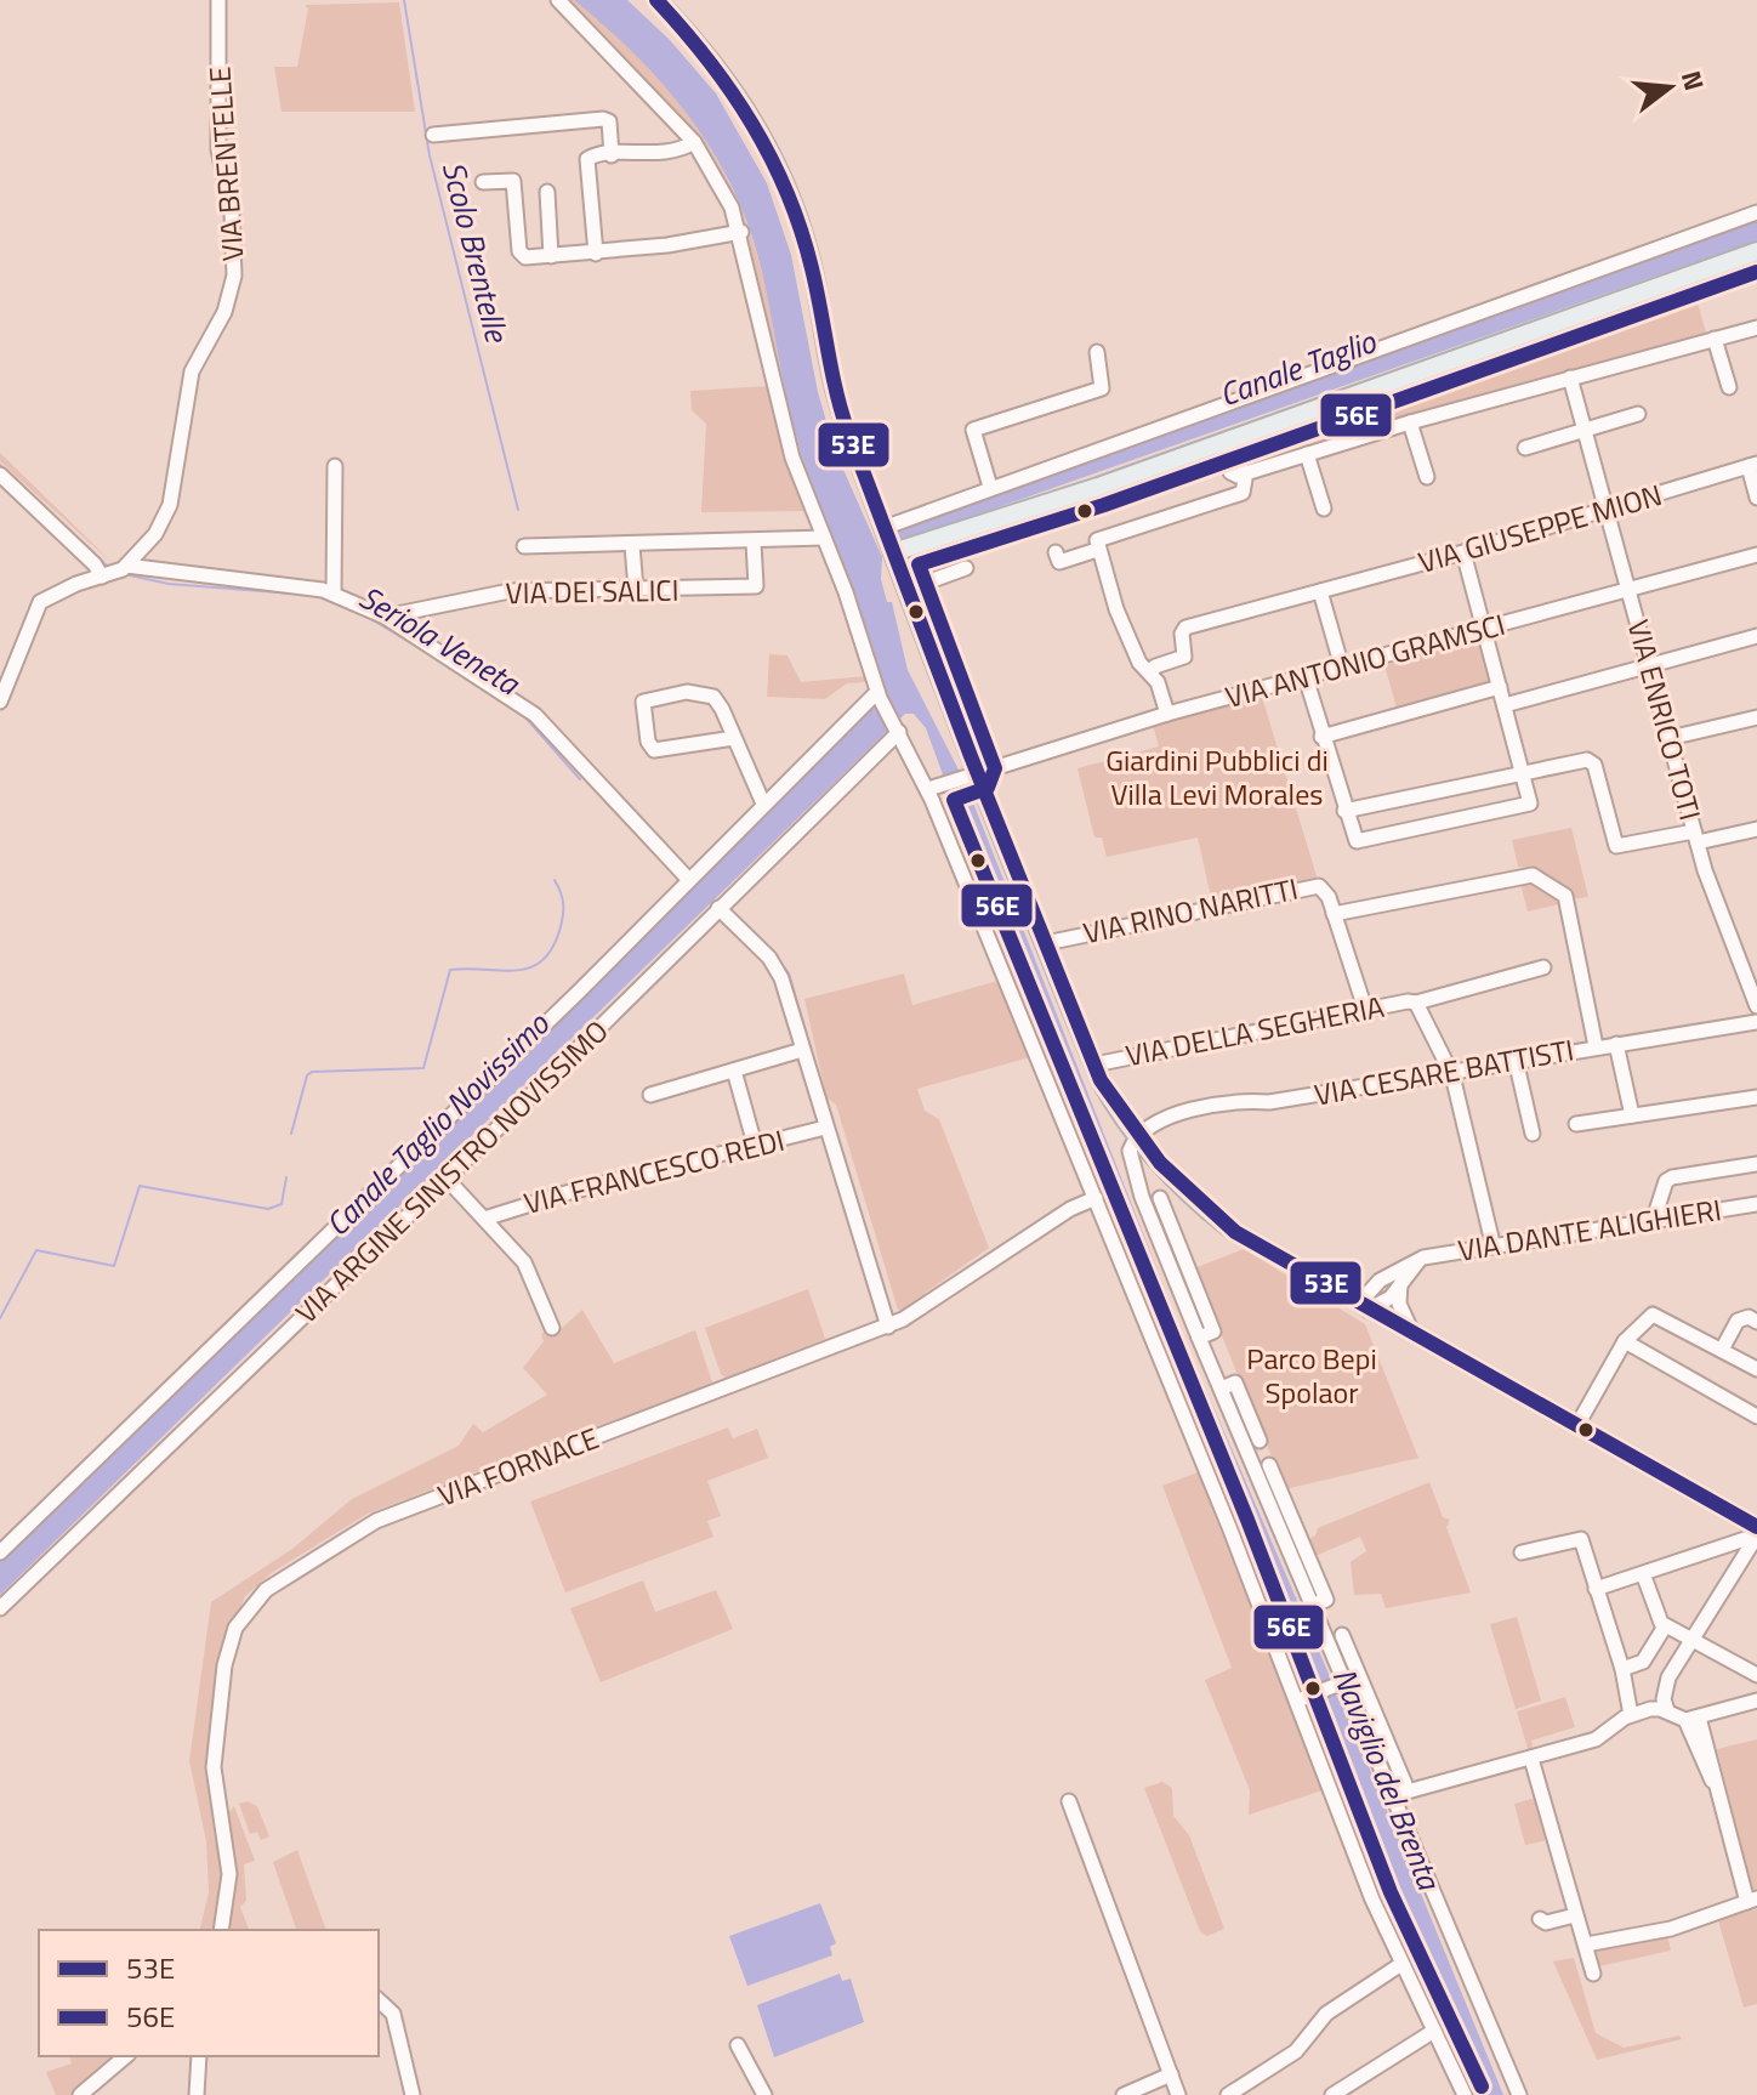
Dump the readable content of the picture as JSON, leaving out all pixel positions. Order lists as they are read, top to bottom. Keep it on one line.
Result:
{"streets":{"street":["VIA BRENTELLE","VIA GIUSEPPE MION","VIA DEI SALICI","VIA ANTONIO GRAMSCI","VIA ENRICO TOTI","VIA RINO NARITTI","VIA DELLA SEGHERIA","VIA CESARE BATTISTI","VIA ARGINE SINISTRO NOVISSIMO","VIA FRANCESCO REDI","VIA DANTE ALIGHIERI","VIA FORNACE"]},"crossings":[["VIA GIUSEPPE MION","VIA ENRICO TOTI"],["VIA ANTONIO GRAMSCI","VIA ENRICO TOTI"],["VIA RINO NARITTI","VIA DELLA SEGHERIA"],["VIA DELLA SEGHERIA","VIA CESARE BATTISTI"],["VIA DELLA SEGHERIA","VIA DANTE ALIGHIERI"],["VIA ARGINE SINISTRO NOVISSIMO","VIA FRANCESCO REDI"]],"water":["Scolo Brentelle","Canale Taglio","Seriola Veneta","Canale Taglio Novissimo","Naviglio del Brenta"],"parks":["Giardini Pubblici di Villa Levi Morales","Parco Bepi Spolaor"],"lines":["transit line 53E","transit line 56E"],"legend":["53E","56E"],"north":"right"}
